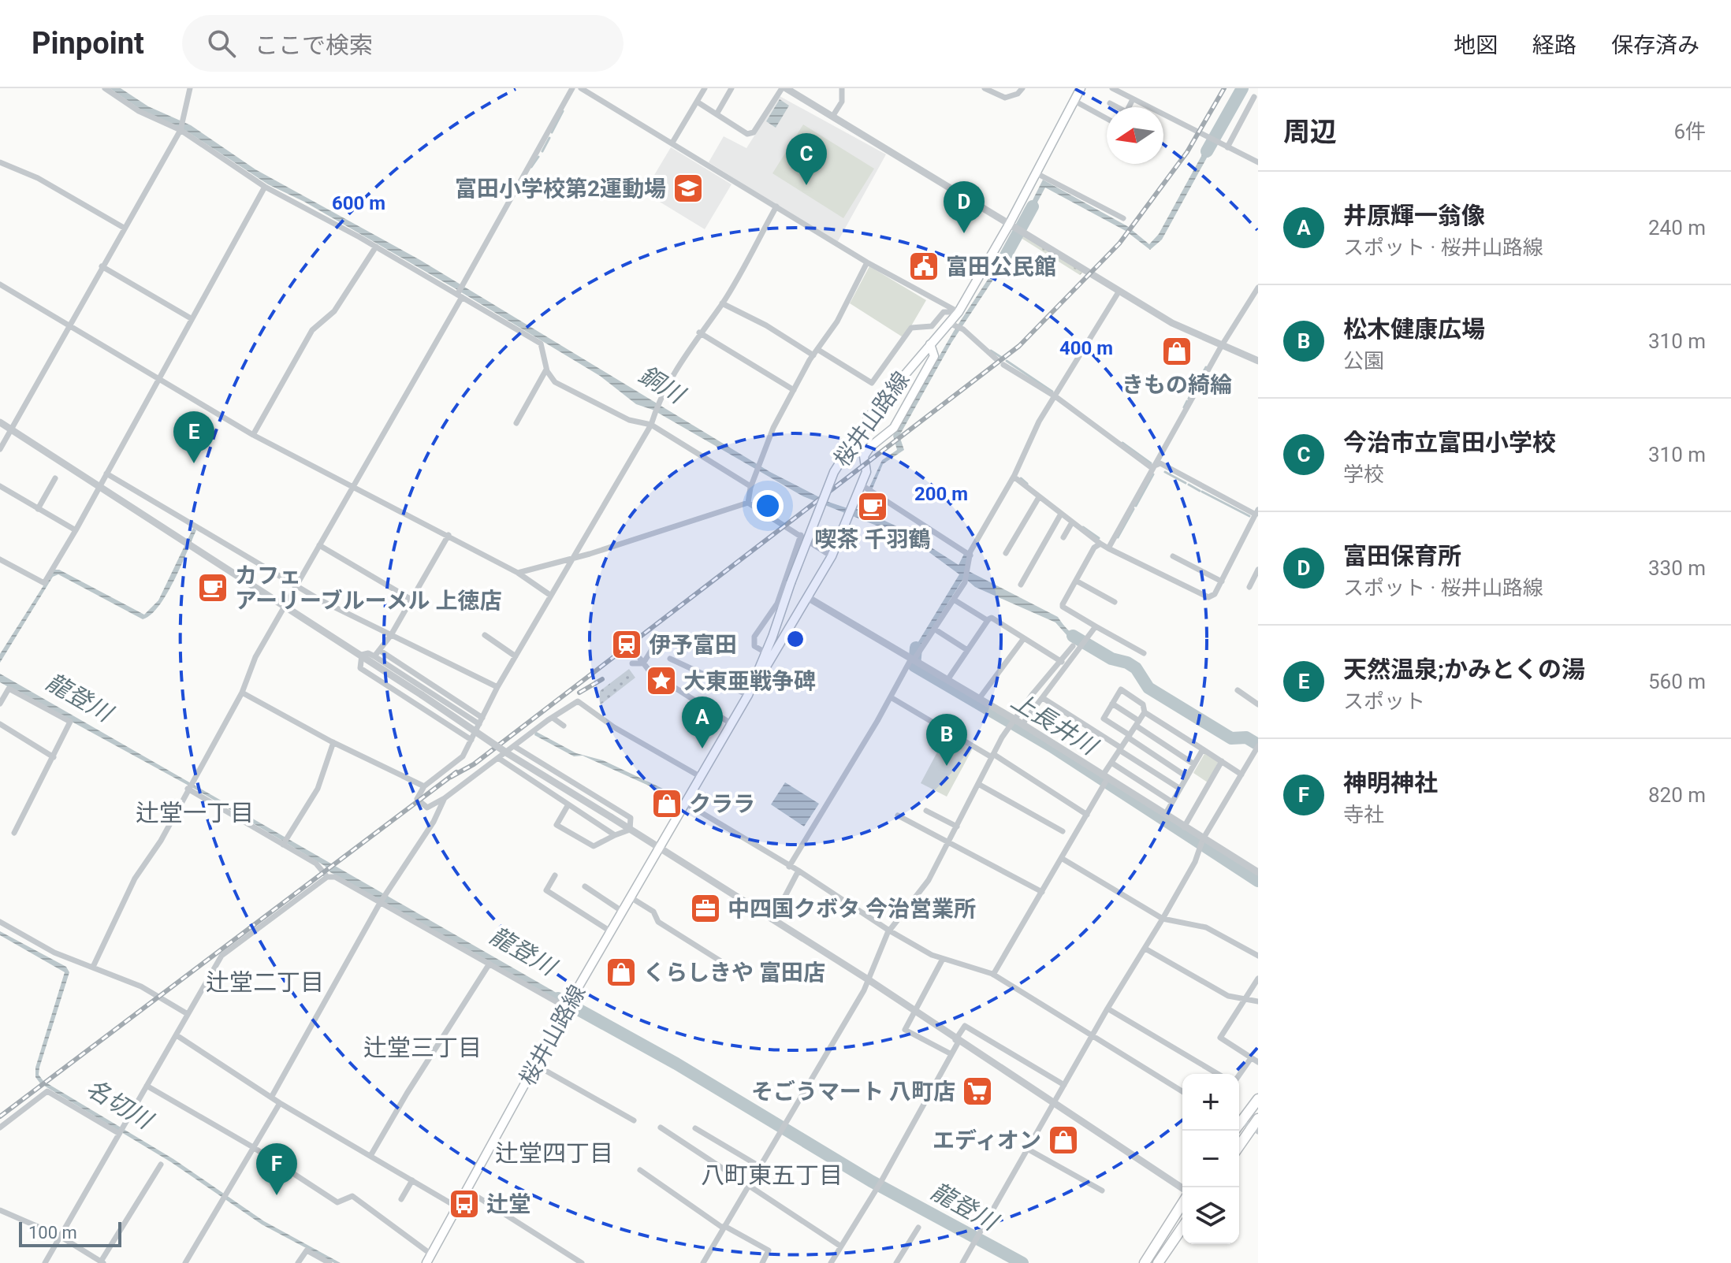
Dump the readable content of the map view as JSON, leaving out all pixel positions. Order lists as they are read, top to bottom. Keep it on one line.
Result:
{"streets":{"main road":["桜井山路線"]},"districts":["辻堂一丁目","辻堂二丁目","辻堂三丁目","辻堂四丁目","八町東五丁目"],"water":["銅川","龍登川","上長井川","名切川"],"places":{"school or university":["富田小学校第2運動場"],"public building":["富田公民館"],"shop":["きもの綺綸","クララ","くらしきや 富田店","エディオン"],"cafe":["喫茶 千羽鶴","カフェ アーリーブルーメル 上徳店"],"station":["伊予富田"],"place":["大東亜戦争碑"],"office":["中四国クボタ 今治営業所"],"supermarket":["そごうマート 八町店"],"bus stop":["辻堂"]},"scale_bar":"100 m","north":"left","page":{"header":"Pinpoint","search":"ここで検索","nav":["地図","経路","保存済み"],"heading":["周辺","6件"],"pins":["C","D","E","A","B","F"],"list":[{"mark":"A","name":"井原輝一翁像","note":"スポット · 桜井山路線","value":"240 m"},{"mark":"B","name":"松木健康広場","note":"公園","value":"310 m"},{"mark":"C","name":"今治市立富田小学校","note":"学校","value":"310 m"},{"mark":"D","name":"富田保育所","note":"スポット · 桜井山路線","value":"330 m"},{"mark":"E","name":"天然温泉;かみとくの湯","note":"スポット","value":"560 m"},{"mark":"F","name":"神明神社","note":"寺社","value":"820 m"}],"map_buttons":["+","−"],"scale":"100 m"},"rings":["600 m","400 m","200 m"]}
